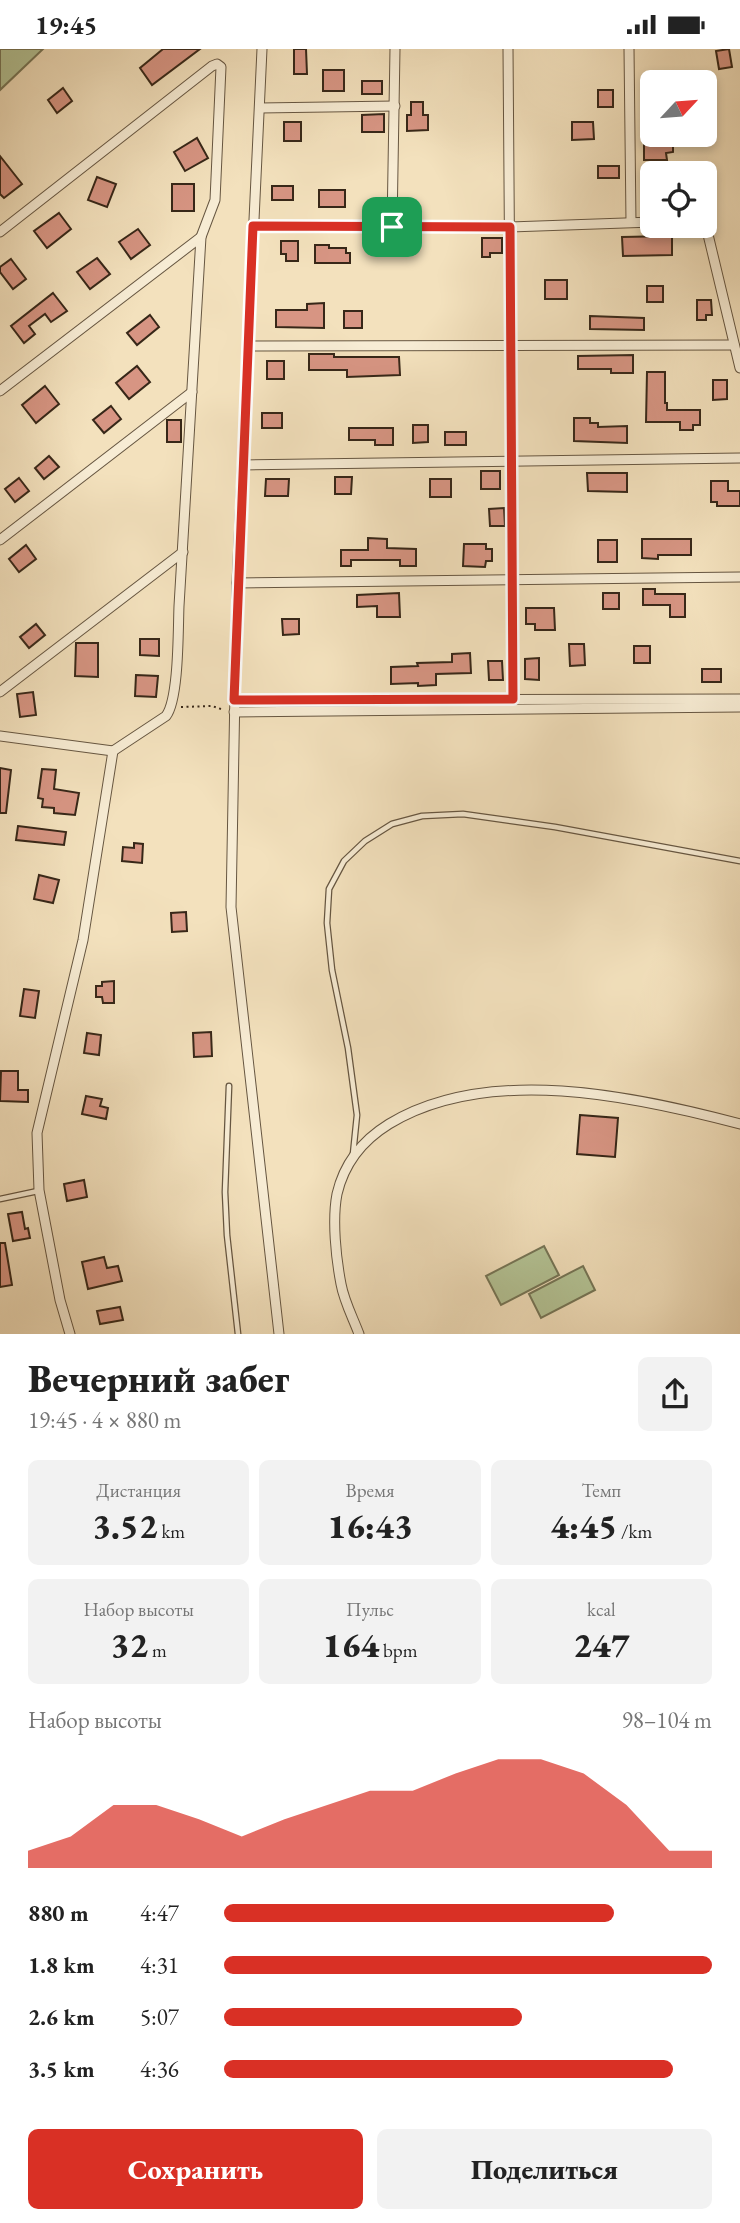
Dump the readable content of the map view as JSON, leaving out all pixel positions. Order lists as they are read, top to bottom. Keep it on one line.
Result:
{"north":"top right","page":{"status":"19:45","heading":["Вечерний забег","19:45 · 4 × 880 m"],"stats":[["Дистанция","3.52 km"],["Время","16:43"],["Темп","4:45 /km"],["Набор высоты","32 m"],["Пульс","164 bpm"],["kcal","247"]],"chart":["Набор высоты","98–104 m"],"list":[{"name":"880 m","note":"4:47"},{"name":"1.8 km","note":"4:31"},{"name":"2.6 km","note":"5:07"},{"name":"3.5 km","note":"4:36"}],"buttons":["Сохранить","Поделиться"]}}
